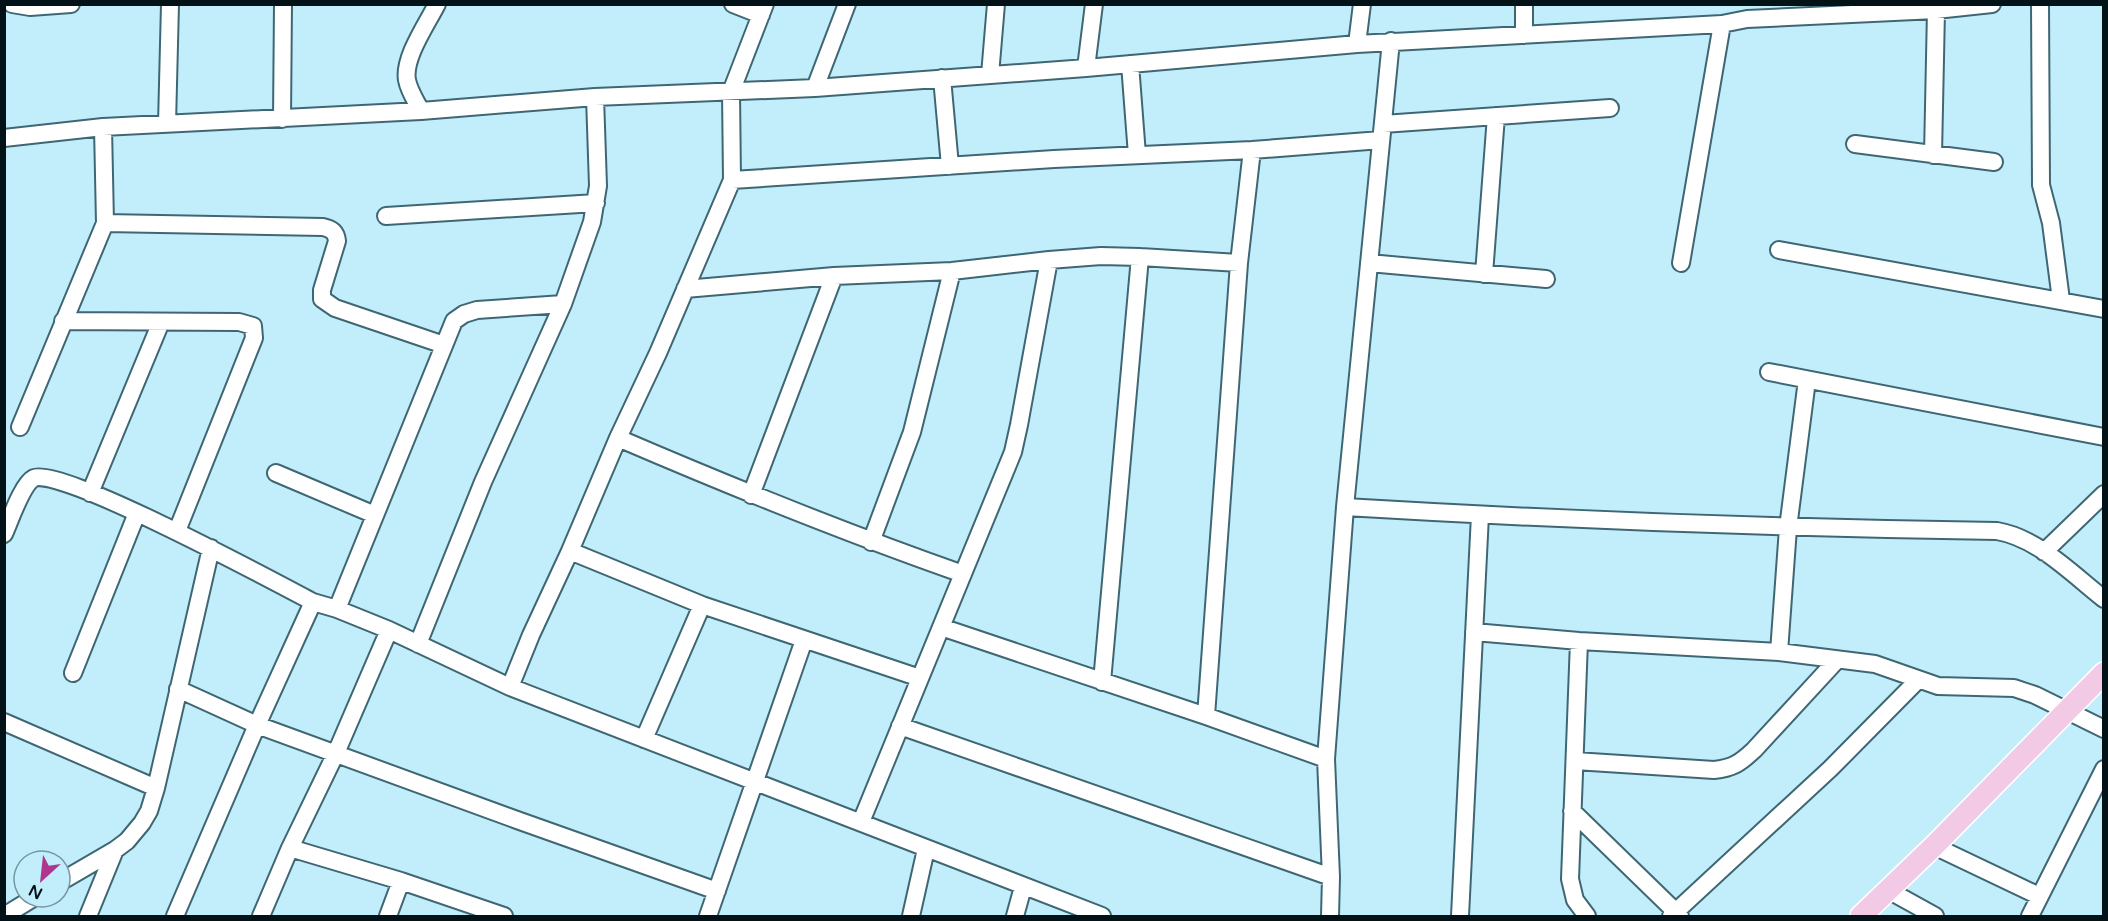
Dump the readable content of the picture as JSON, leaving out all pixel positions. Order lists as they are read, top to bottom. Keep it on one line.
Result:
{"north":"bottom left"}
